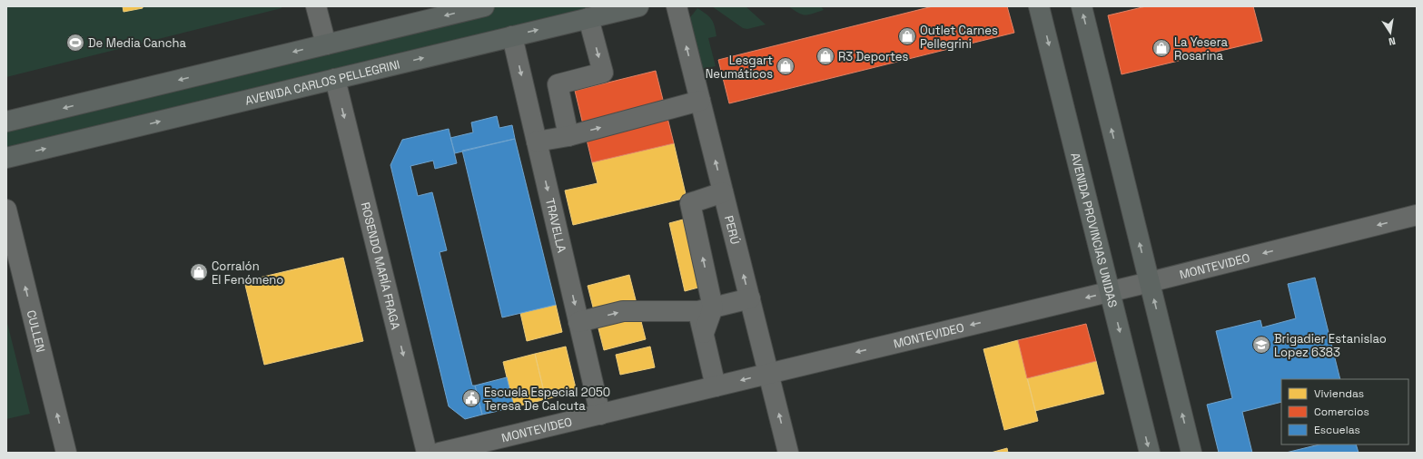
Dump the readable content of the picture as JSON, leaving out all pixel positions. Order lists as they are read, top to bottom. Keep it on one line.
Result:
{"streets":{"main road":["AVENIDA CARLOS PELLEGRINI","AVENIDA PROVINCIAS UNIDAS"],"street":["TRAVELLA","PERÚ","ROSENDO MARÍA FRAGA","MONTEVIDEO","CULLEN"]},"crossings":[["AVENIDA CARLOS PELLEGRINI","TRAVELLA"],["AVENIDA CARLOS PELLEGRINI","ROSENDO MARÍA FRAGA"],["TRAVELLA","MONTEVIDEO"],["PERÚ","MONTEVIDEO"],["AVENIDA PROVINCIAS UNIDAS","MONTEVIDEO"]],"one_way":["TRAVELLA","PERÚ","ROSENDO MARÍA FRAGA","MONTEVIDEO","CULLEN"],"places":{"shop":["Outlet Carnes Pellegrini","La Yesera Rosarina","R3 Deportes","Lesgart Neumáticos","Corralón El Fenómeno"],"sports":["De Media Cancha"],"school or university":["Brigadier Estanislao Lopez 6383"],"public building":["Escuela Especial 2050 Teresa De Calcuta"]},"legend":["Viviendas","Comercios","Escuelas"],"north":"bottom"}
